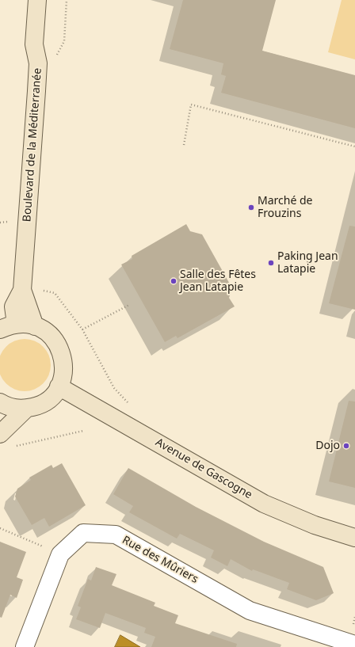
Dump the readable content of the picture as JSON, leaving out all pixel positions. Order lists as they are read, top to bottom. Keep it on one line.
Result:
{"streets":{"main road":["Boulevard de la Méditerranée","Avenue de Gascogne"],"street":["Rue des Mûriers"]},"places":["Marché de Frouzins","Paking Jean Latapie","Salle des Fêtes Jean Latapie","Dojo"]}
